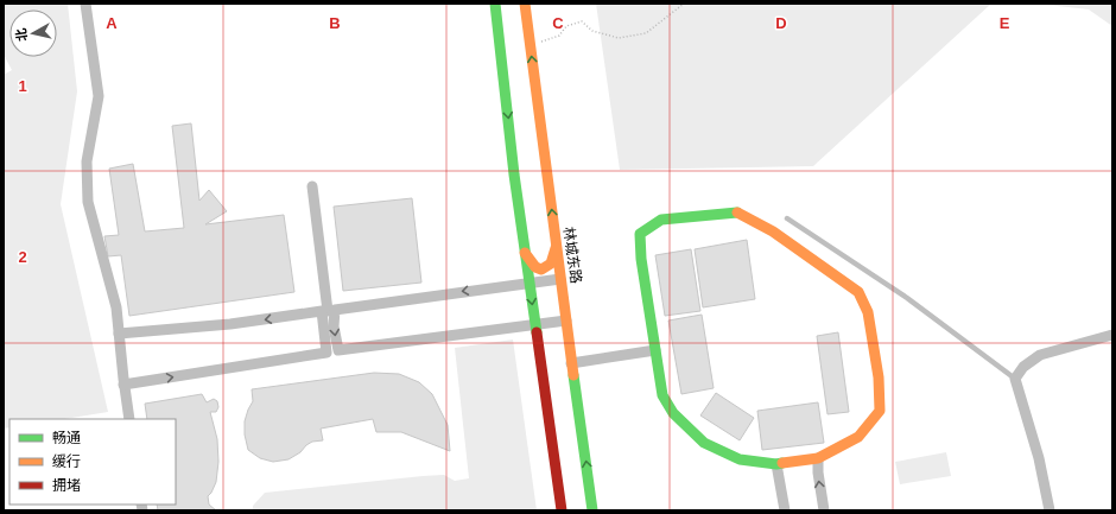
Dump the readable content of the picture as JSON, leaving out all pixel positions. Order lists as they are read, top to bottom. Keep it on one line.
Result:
{"streets":{"main road":["林城东路"]},"legend":["畅通","缓行","拥堵"],"north":"left","grid":{"columns":["A","B","C","D","E"],"rows":["1","2"]}}
